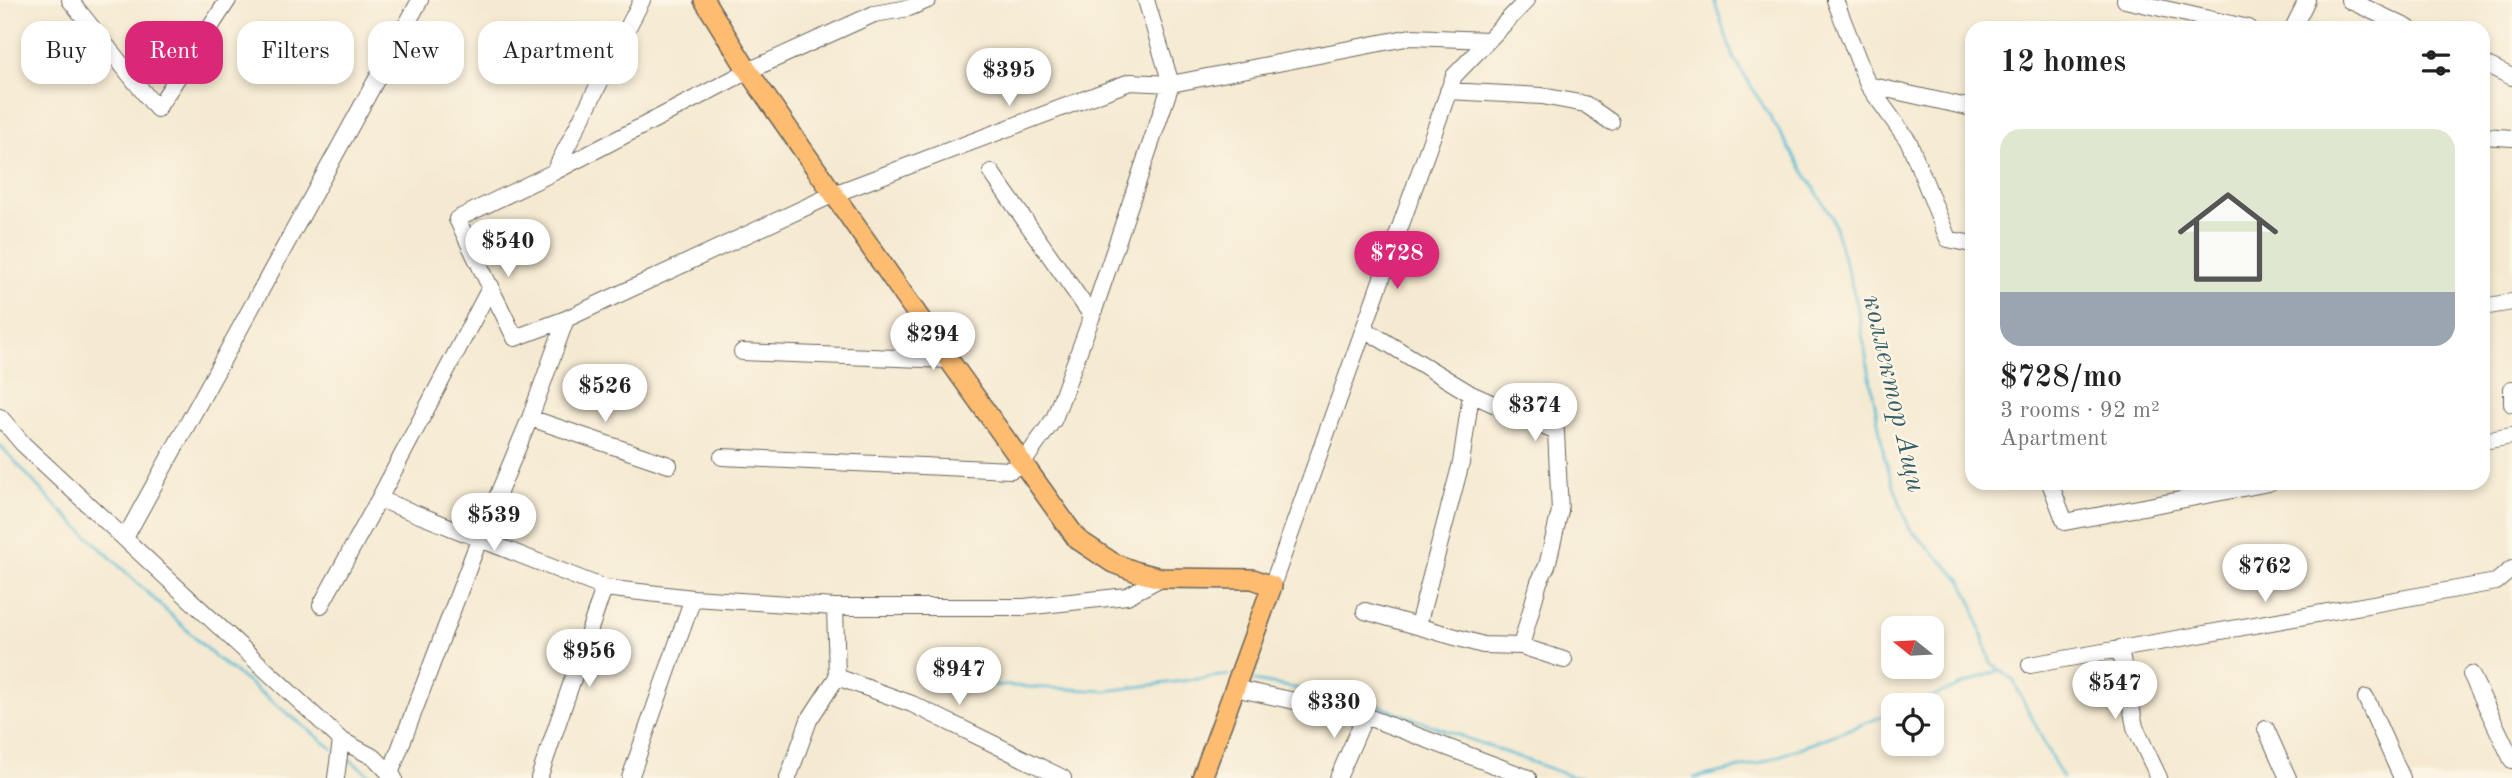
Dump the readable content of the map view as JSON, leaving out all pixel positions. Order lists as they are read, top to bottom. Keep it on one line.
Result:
{"water":["коллектор Ащи"],"north":"left","page":{"chip":["Buy","Rent","Filters","New","Apartment"],"heading":"12 homes","price":["$395","$540","$728","$294","$526","$374","$539","$762","$956","$947","$547","$330"],"list":[{"name":"$728/mo","note":"3 rooms · 92 m² · Apartment"}]}}
